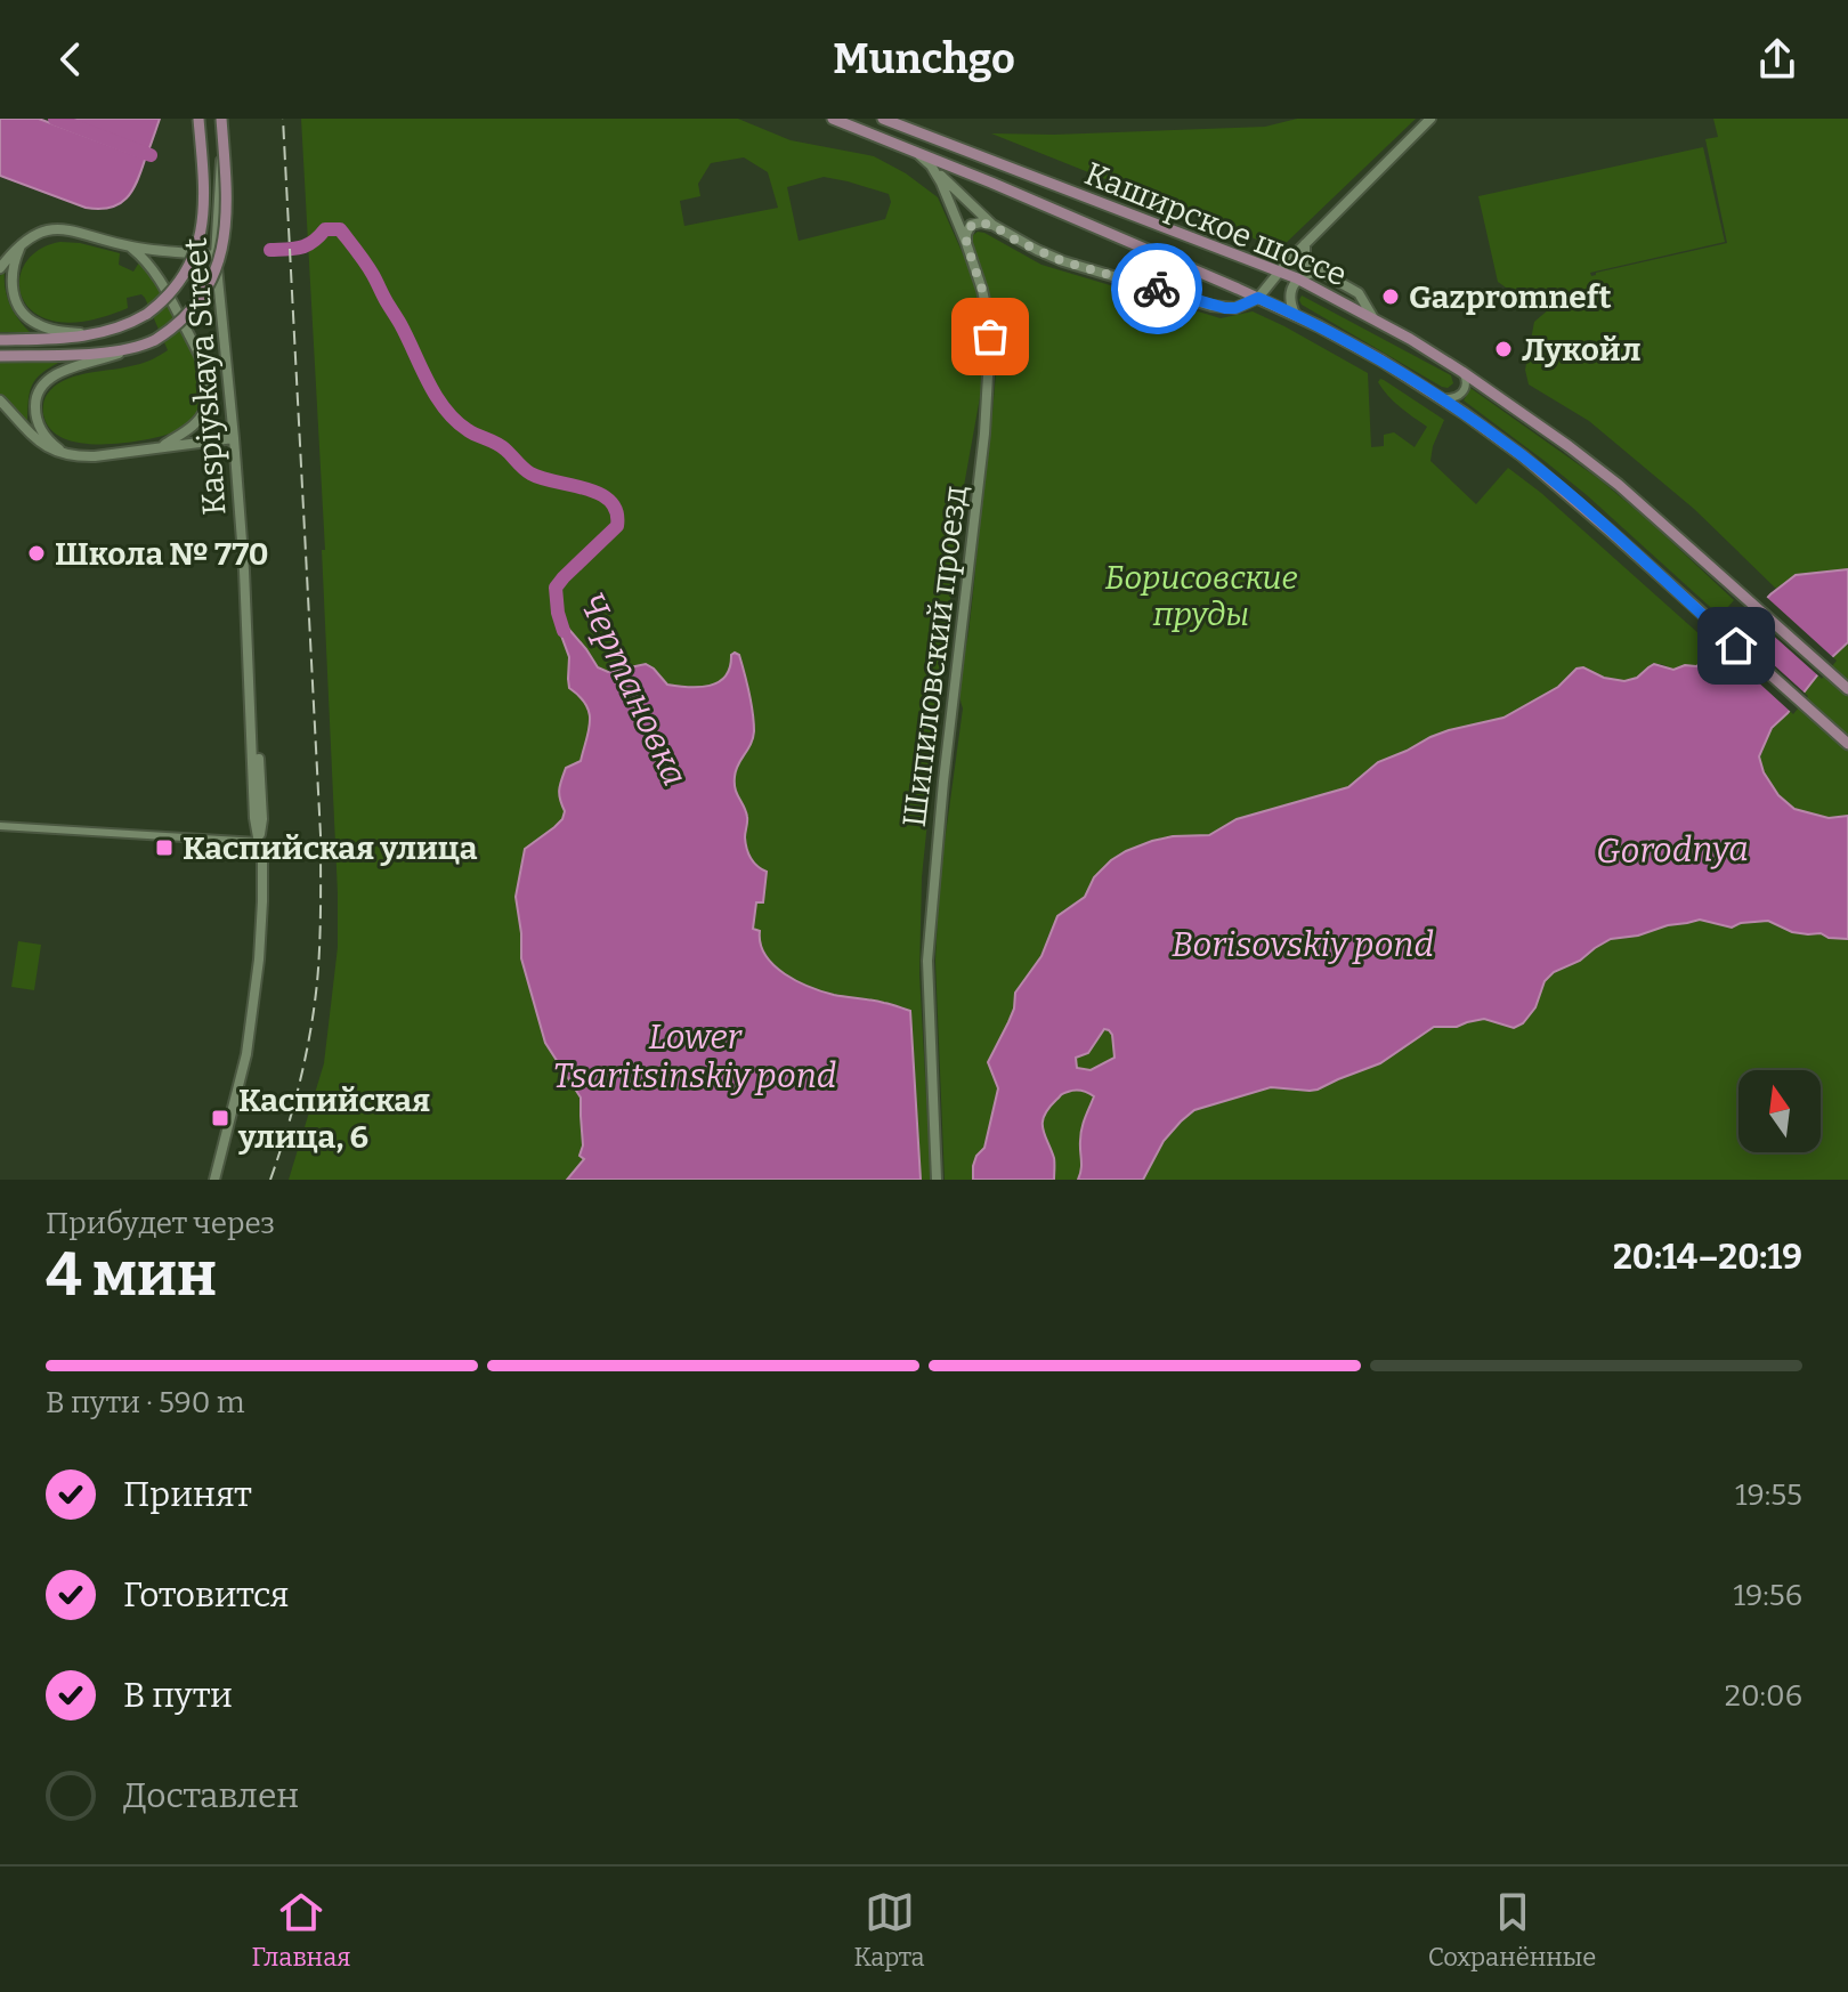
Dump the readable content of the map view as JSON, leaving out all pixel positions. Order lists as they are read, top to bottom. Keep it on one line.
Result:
{"streets":{"main road":["Каширское шоссе","Kaspiyskaya Street","Шипиловский проезд"]},"crossings":[["Каширское шоссе","Шипиловский проезд"]],"water":["Чертановка","Gorodnya","Borisovskiy pond","Lower Tsaritsinskiy pond"],"parks":["Борисовские пруды"],"places":{"other":["Gazpromneft","Лукойл","Школа № 770"],"transit":["Каспийская улица","Каспийская улица, 6"]},"north":"top","page":{"header":"Munchgo","heading":["4 мин","Прибудет через","20:14–20:19"],"bar":"В пути · 590 m","list":[["Принят","19:55"],["Готовится","19:56"],["В пути","20:06"],"Доставлен"],"tabs":["Главная","Карта","Сохранённые"]}}
